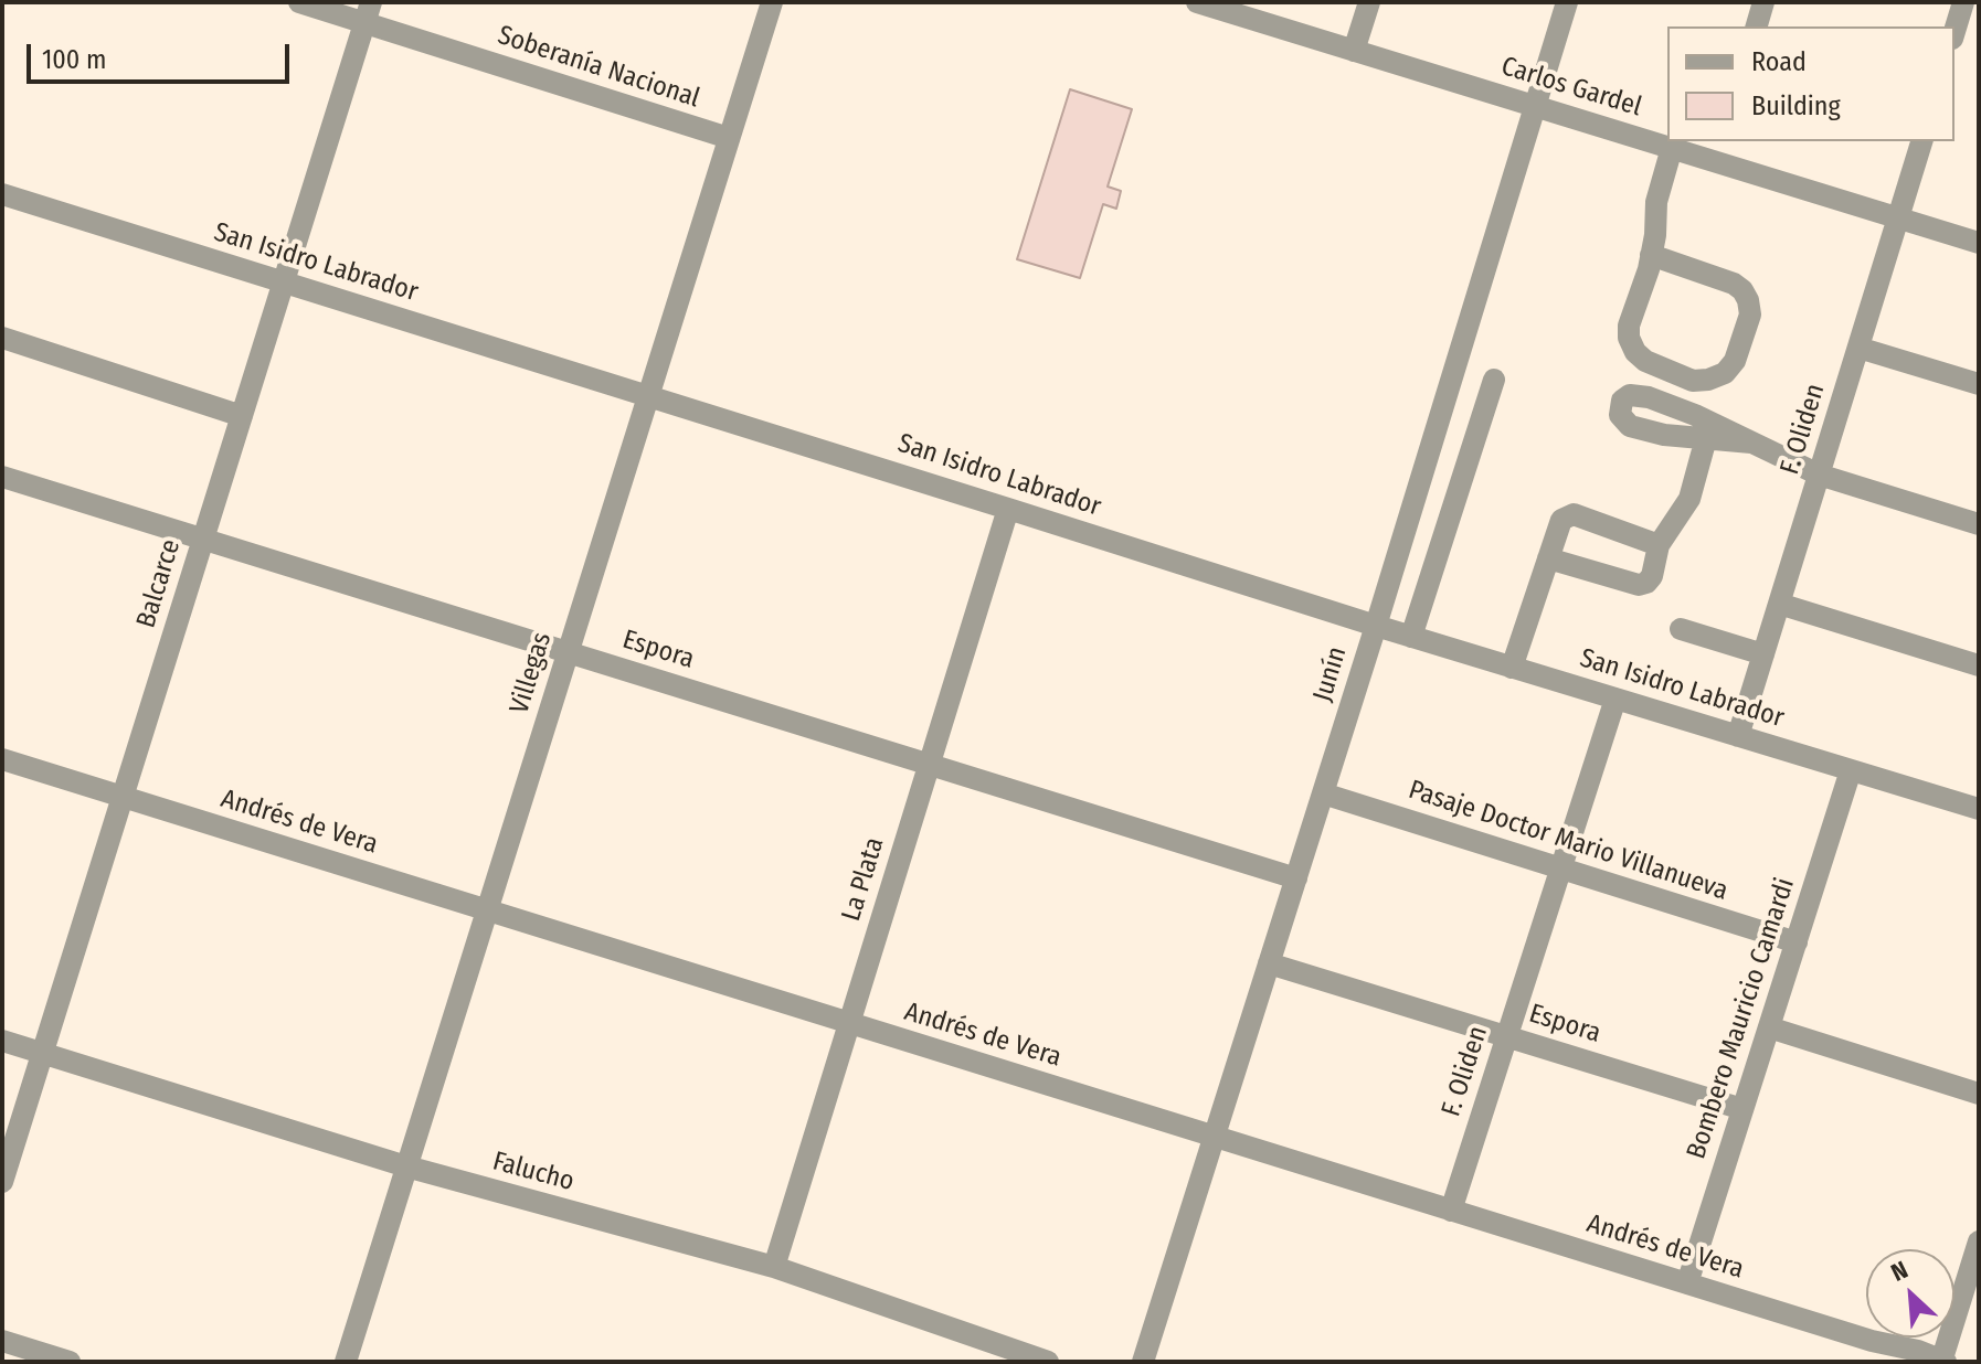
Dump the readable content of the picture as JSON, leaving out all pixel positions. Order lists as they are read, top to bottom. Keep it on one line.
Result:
{"streets":{"street":["Soberanía Nacional","Carlos Gardel","San Isidro Labrador","F. Oliden","Balcarce","Espora","Villegas","Junín","Andrés de Vera","Pasaje Doctor Mario Villanueva","La Plata","Bombero Mauricio Camardi","Falucho"]},"crossings":[["Soberanía Nacional","Balcarce"],["Soberanía Nacional","Villegas"],["Carlos Gardel","F. Oliden"],["Carlos Gardel","Junín"],["San Isidro Labrador","F. Oliden"],["San Isidro Labrador","Balcarce"],["San Isidro Labrador","Villegas"],["San Isidro Labrador","Junín"],["San Isidro Labrador","La Plata"],["San Isidro Labrador","Bombero Mauricio Camardi"],["F. Oliden","Espora"],["F. Oliden","Andrés de Vera"],["F. Oliden","Pasaje Doctor Mario Villanueva"],["Balcarce","Espora"],["Balcarce","Andrés de Vera"],["Balcarce","Falucho"],["Espora","Villegas"],["Espora","Junín"],["Espora","La Plata"],["Espora","Bombero Mauricio Camardi"],["Villegas","Andrés de Vera"],["Villegas","Falucho"],["Junín","Andrés de Vera"],["Junín","Pasaje Doctor Mario Villanueva"],["Andrés de Vera","La Plata"],["Andrés de Vera","Bombero Mauricio Camardi"],["Pasaje Doctor Mario Villanueva","Bombero Mauricio Camardi"],["La Plata","Falucho"]],"legend":["Road","Building"],"scale_bar":"100 m","north":"top left"}
